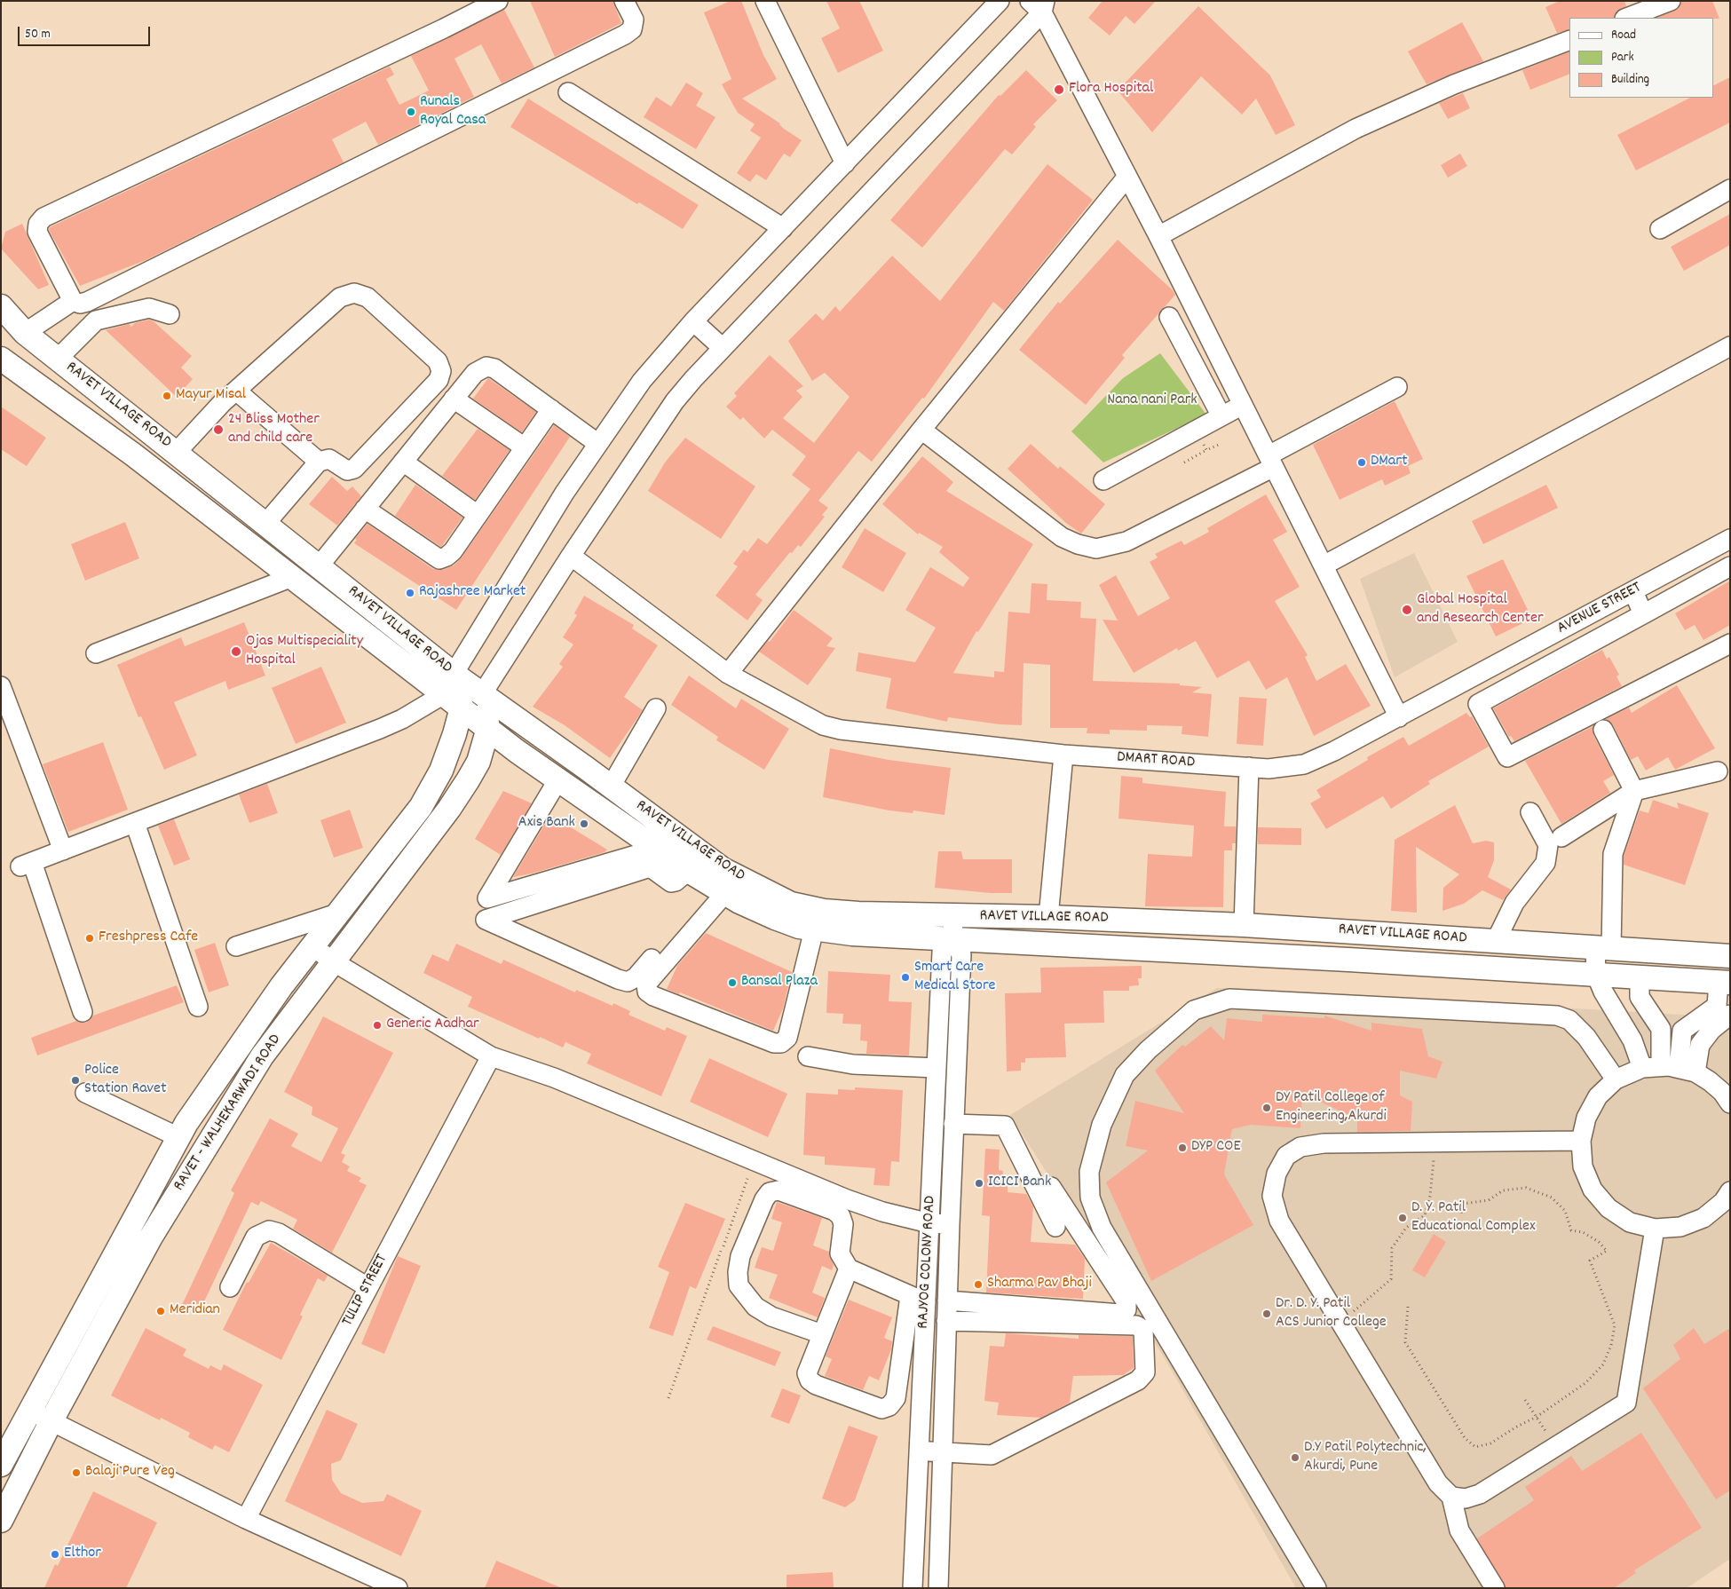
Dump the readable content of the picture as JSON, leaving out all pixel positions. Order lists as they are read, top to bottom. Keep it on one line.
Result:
{"streets":{"main road":["RAVET VILLAGE ROAD","RAVET - WALHEKARWADI ROAD"],"street":["AVENUE STREET","DMART ROAD","RAJYOG COLONY ROAD","TULIP STREET"]},"crossings":[["RAVET VILLAGE ROAD","RAVET - WALHEKARWADI ROAD"],["RAVET VILLAGE ROAD","RAJYOG COLONY ROAD"],["AVENUE STREET","DMART ROAD"]],"parks":["Nana nani Park"],"places":["Flora Hospital","Runals Royal Casa","Mayur Misal","24 Bliss Mother and child care","DMart","Rajashree Market","Global Hospital and Research Center","Ojas Multispeciality Hospital","Axis Bank","Freshpress Cafe","Smart Care Medical Store","Bansal Plaza","Generic Aadhar","Police Station Ravet","DY Patil College of Engineering,Akurdi","DYP COE","ICICI Bank","D. Y. Patil Educational Complex","Sharma Pav Bhaji","Meridian","Dr. D. Y. Patil ACS Junior College","D.Y Patil Polytechnic, Akurdi, Pune","Balaji Pure Veg","Elthor"],"legend":["Road","Park","Building"],"scale_bar":"50 m"}
